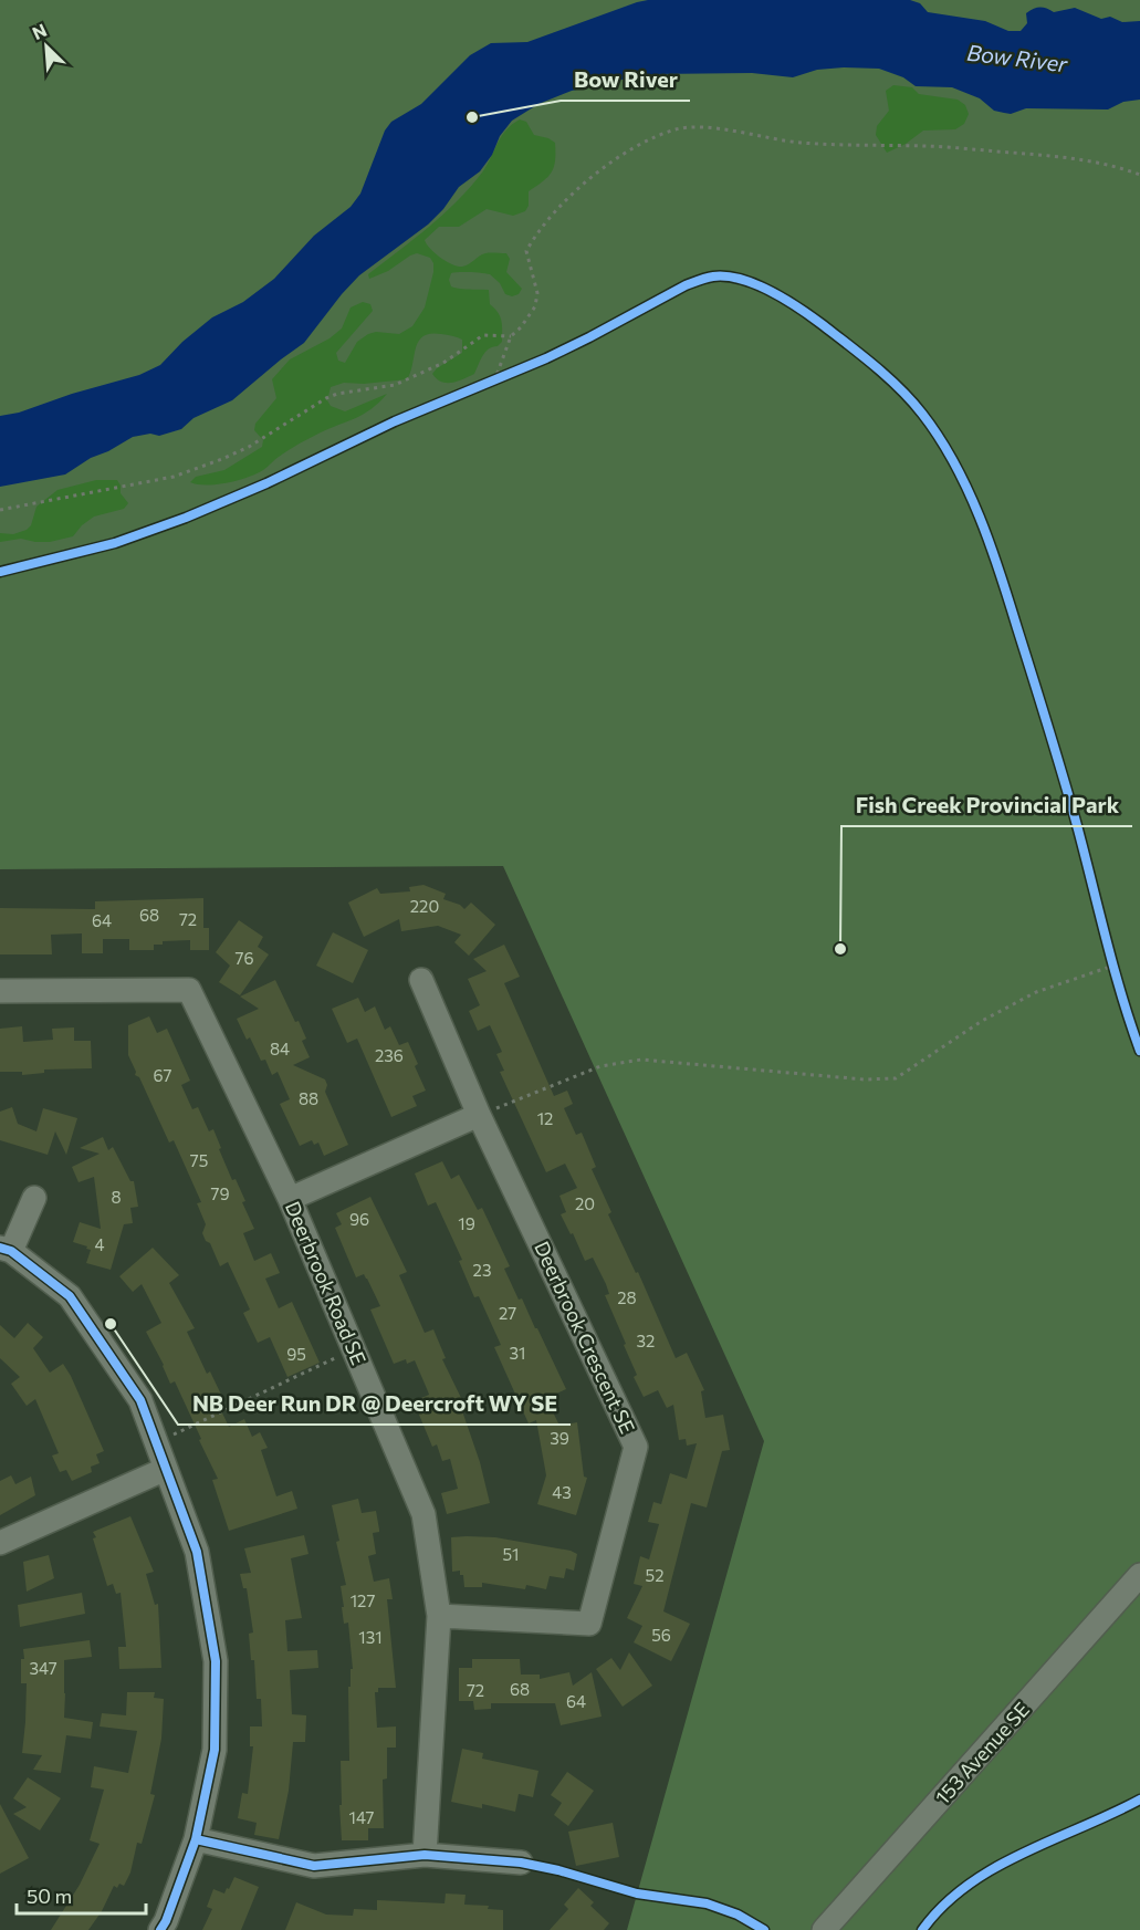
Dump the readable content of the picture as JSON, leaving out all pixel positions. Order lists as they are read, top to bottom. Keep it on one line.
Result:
{"streets":{"street":["Deerbrook Road SE","Deerbrook Crescent SE","153 Avenue SE"]},"crossings":[["Deerbrook Road SE","Deerbrook Crescent SE"]],"water":["Bow River"],"places":["Bow River","Fish Creek Provincial Park","NB Deer Run DR @ Deercroft WY SE"],"house_numbers":["220","68","72","64","76","84","236","67","88","12","75","79","8","20","96","19","4","23","28","27","32","31","95","39","43","51","52","127","56","131","347","68","72","64","147"],"scale_bar":"50 m","north":"top left"}
